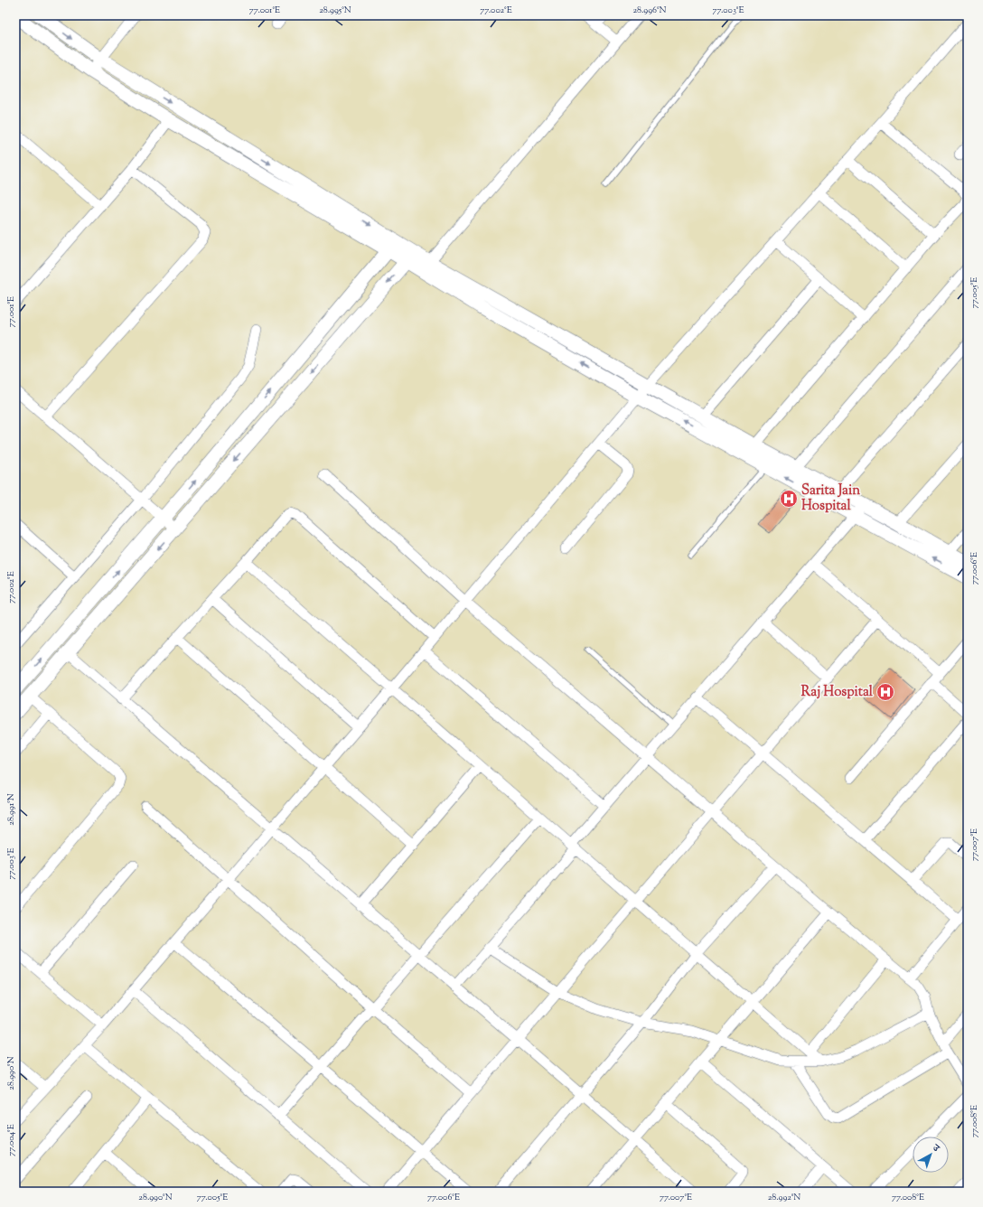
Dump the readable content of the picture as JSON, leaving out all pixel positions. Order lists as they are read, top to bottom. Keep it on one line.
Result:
{"places":{"hospital":["Sarita Jain Hospital","Raj Hospital"]},"north":"top right","coordinates":["77.001°E","28.995°N","77.002°E","28.996°N","77.003°E","77.005°E","77.006°E","28.991°N","77.007°E","28.990°N","77.008°E","77.004°E","28.992°N"]}
